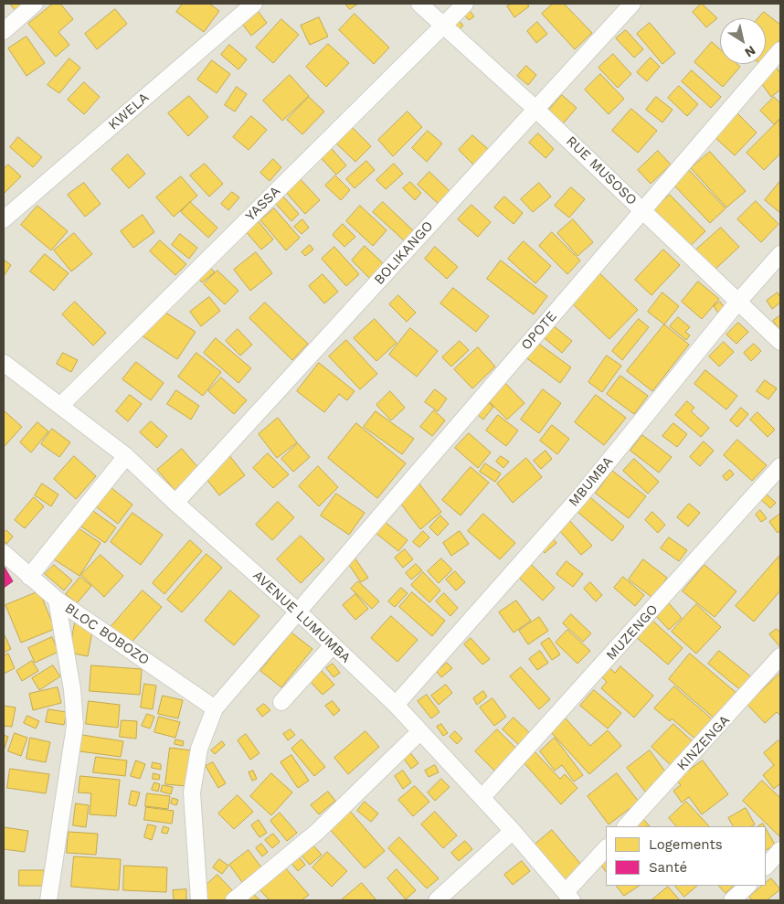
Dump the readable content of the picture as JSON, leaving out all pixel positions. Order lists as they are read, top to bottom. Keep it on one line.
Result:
{"streets":{"street":["KWELA","RUE MUSOSO","YASSA","BOLIKANGO","OPOTE","MBUMBA","AVENUE LUMUMBA","MUZENGO","BLOC BOBOZO","KINZENGA"]},"crossings":[["RUE MUSOSO","YASSA"],["RUE MUSOSO","BOLIKANGO"],["RUE MUSOSO","OPOTE"],["RUE MUSOSO","MBUMBA"],["YASSA","AVENUE LUMUMBA"],["BOLIKANGO","AVENUE LUMUMBA"],["OPOTE","AVENUE LUMUMBA"],["OPOTE","BLOC BOBOZO"],["MBUMBA","AVENUE LUMUMBA"],["AVENUE LUMUMBA","MUZENGO"]],"legend":["Logements","Santé"],"north":"bottom right"}
